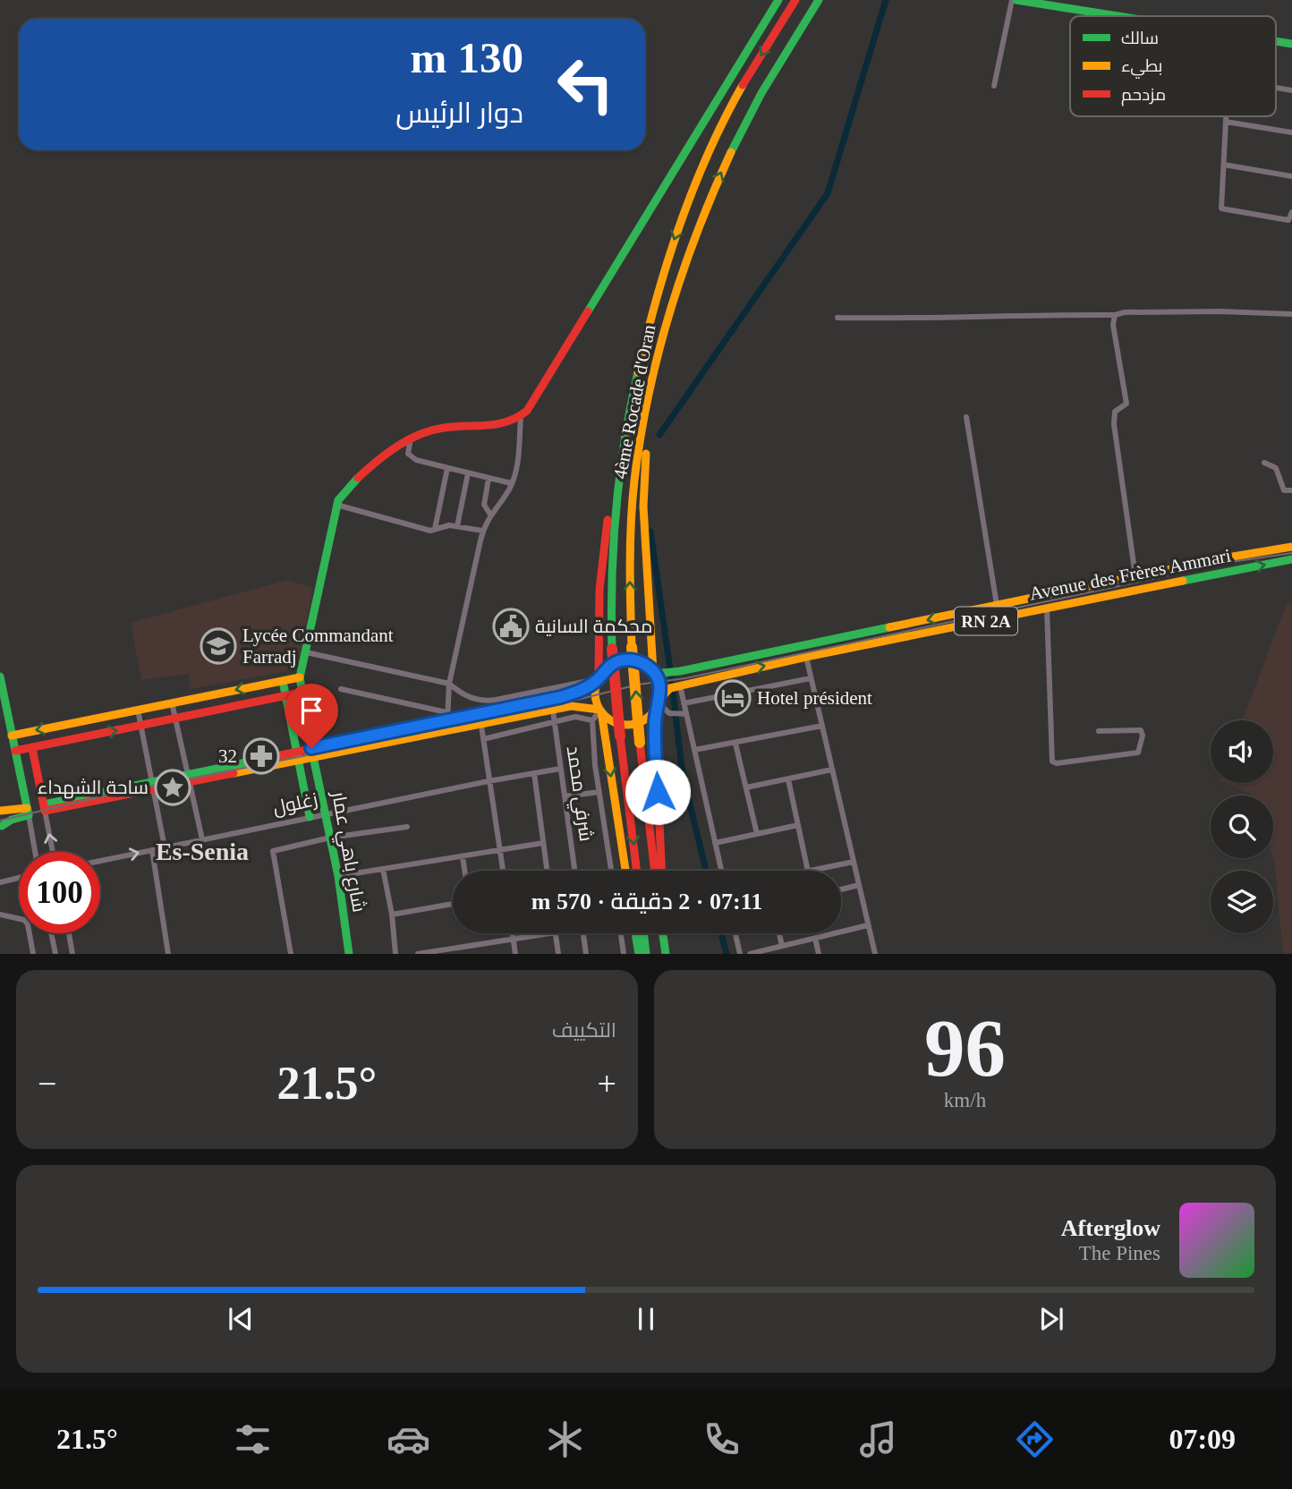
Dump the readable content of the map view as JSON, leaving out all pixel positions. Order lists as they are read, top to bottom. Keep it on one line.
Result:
{"streets":{"main road":["4ème Rocade d'Oran","Avenue des Frères Ammari","RN 2A","شارع باهي عمار"],"street":["شرفي محمد","زغلول"]},"crossings":[["شرفي محمد","زغلول"],["زغلول","شارع باهي عمار"]],"districts":["Es-Senia"],"places":{"public building":["محكمة السانية"],"school or university":["Lycée Commandant Farradj"],"hotel":["Hotel président"],"pharmacy":["32"],"place":["ساحة الشهداء"]},"legend":["سالك","بطيء","مزدحم"],"page":{"turn":["130 m","دوار الرئيس"],"limit":"100","trip":"07:11 · 2 دقيقة · 570 m","tile":[["96","km/h"],"التكييف"],"heat":["−","21.5°","+"],"song":["Afterglow","The Pines"],"tabs":["07:09","21.5°"]}}
